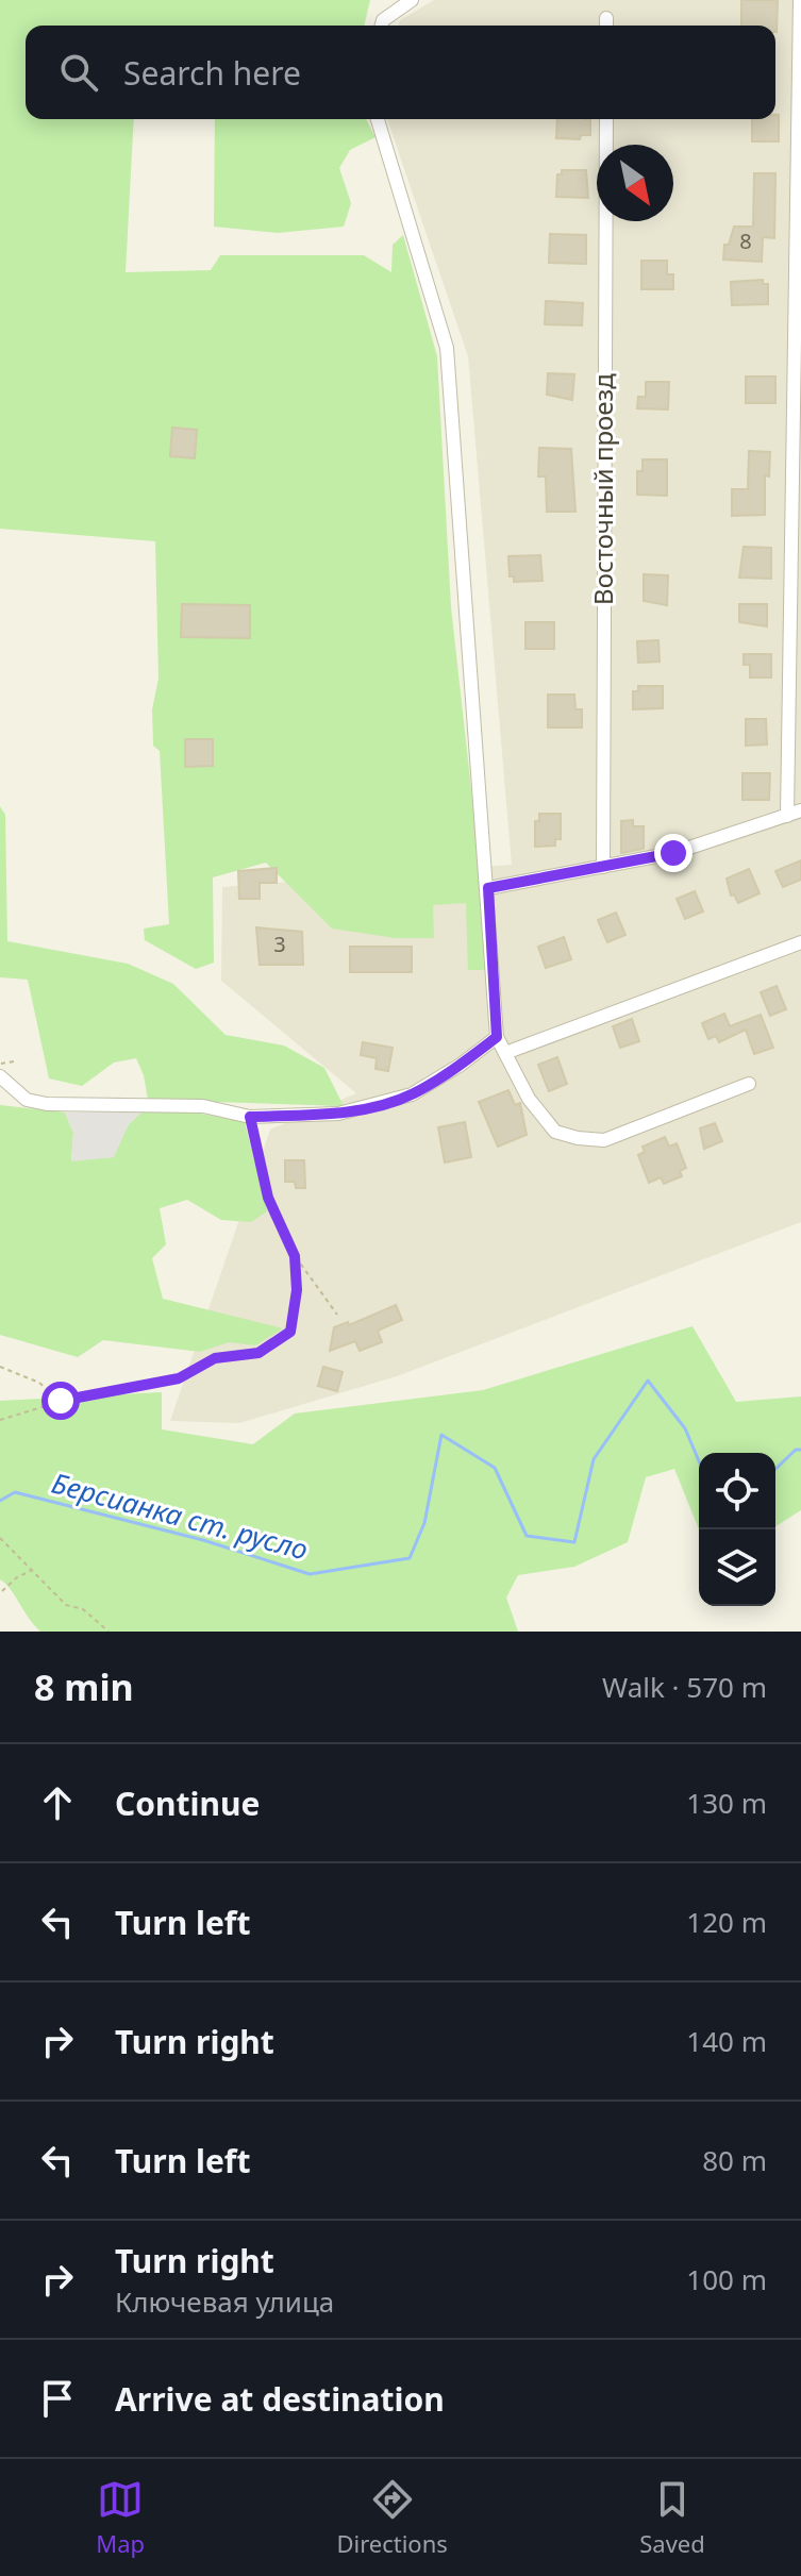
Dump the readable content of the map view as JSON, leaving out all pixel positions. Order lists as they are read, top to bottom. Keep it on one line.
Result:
{"streets":{"street":["Восточный проезд"]},"water":["Берсианка ст. русло"],"house_numbers":["8","3"],"north":"bottom right","page":{"search":"Search here","heading":["8 min","Walk · 570 m"],"list":[["Continue","130 m"],["Turn left","120 m"],["Turn right","140 m"],["Turn left","80 m"],["Turn right","Ключевая улица","100 m"],"Arrive at destination"],"nav":["Map","Directions","Saved"]}}
